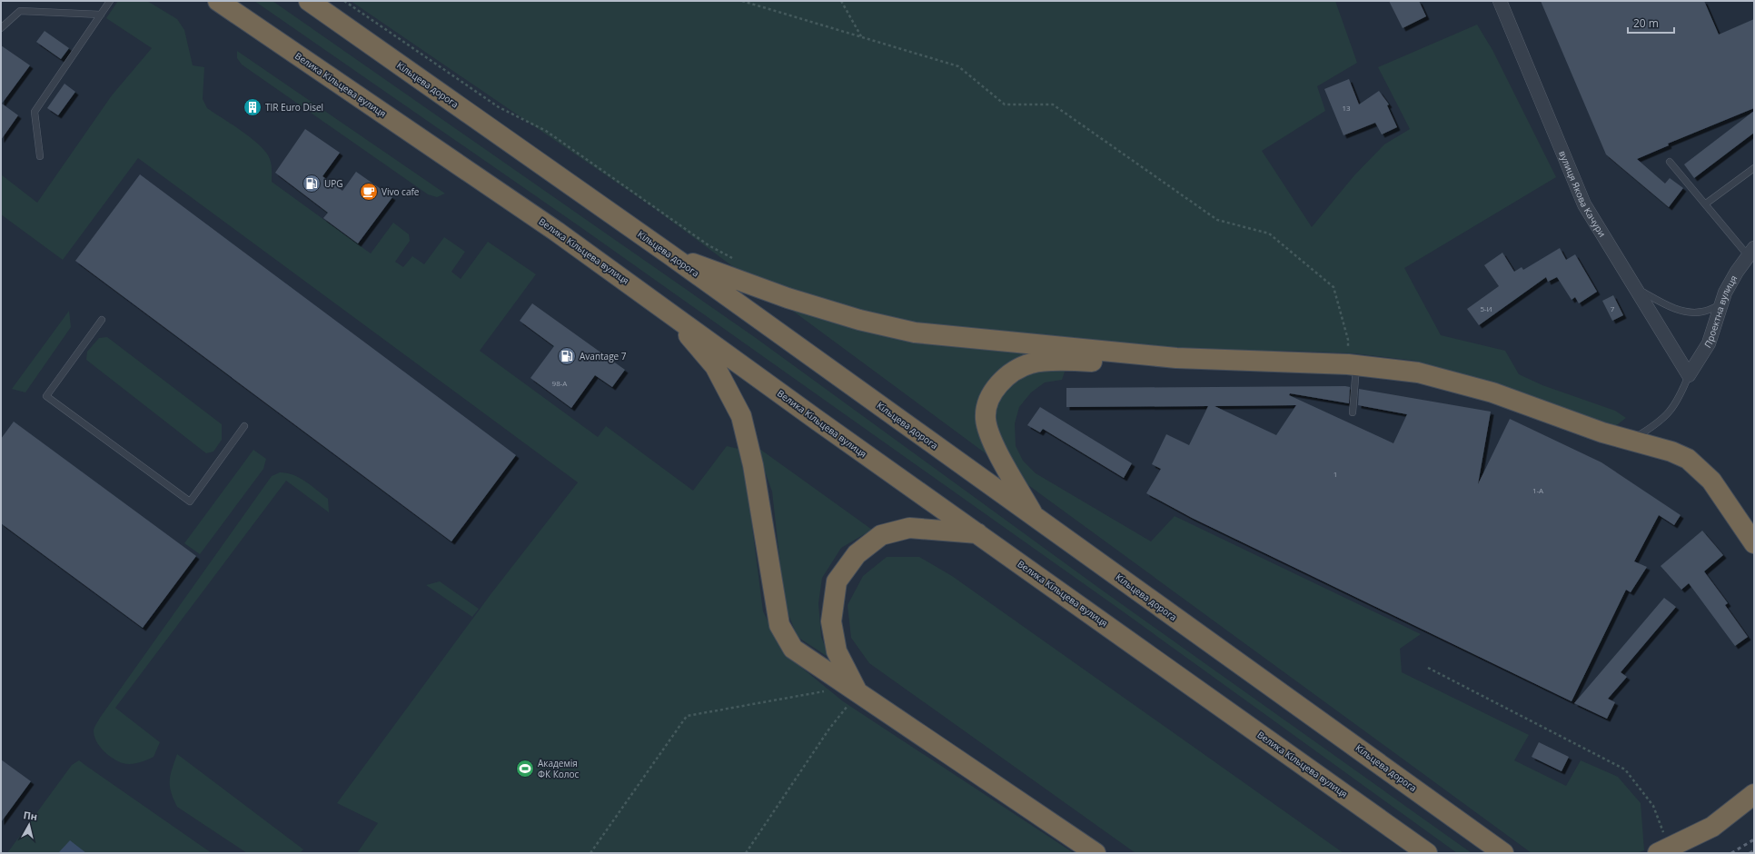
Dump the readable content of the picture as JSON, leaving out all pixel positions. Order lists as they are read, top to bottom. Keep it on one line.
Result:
{"streets":{"highway":["Велика Кільцева вулиця","Кільцева дорога"],"street":["вулиця Якова Качури","Проектна вулиця"]},"crossings":[["вулиця Якова Качури","Проектна вулиця"]],"places":{"building":["TIR Euro Disel"],"fuel station":["UPG","Avantage 7"],"cafe":["Vivo cafe"],"sports":["Академія ФК Колос"]},"house_numbers":["13","5-И","7","98-А","1","1-А"],"scale_bar":"20 m","north":"top"}
